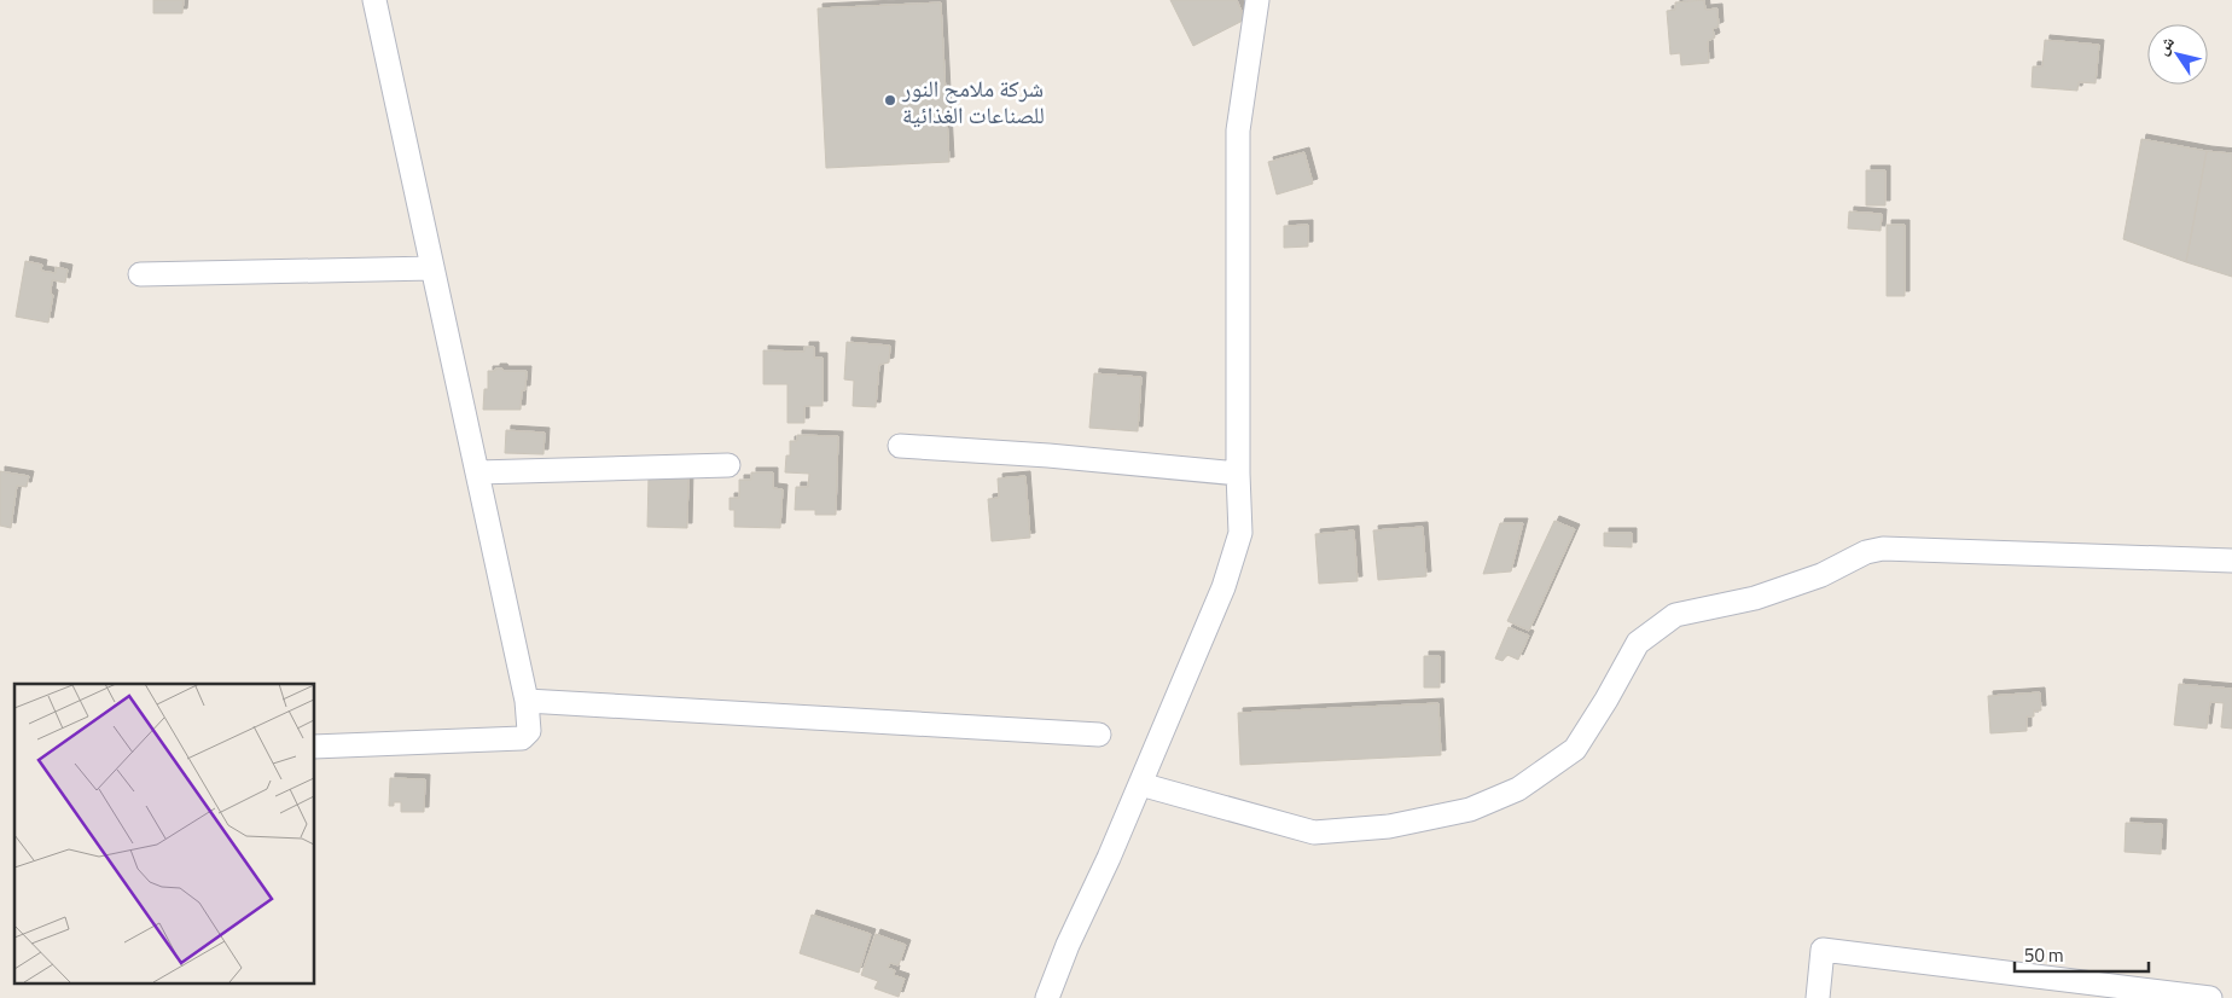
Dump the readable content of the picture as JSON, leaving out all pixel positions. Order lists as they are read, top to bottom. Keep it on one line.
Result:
{"places":["شركة ملامح النور للصناعات الغذائية"],"scale_bar":"50 m","north":"top left"}
